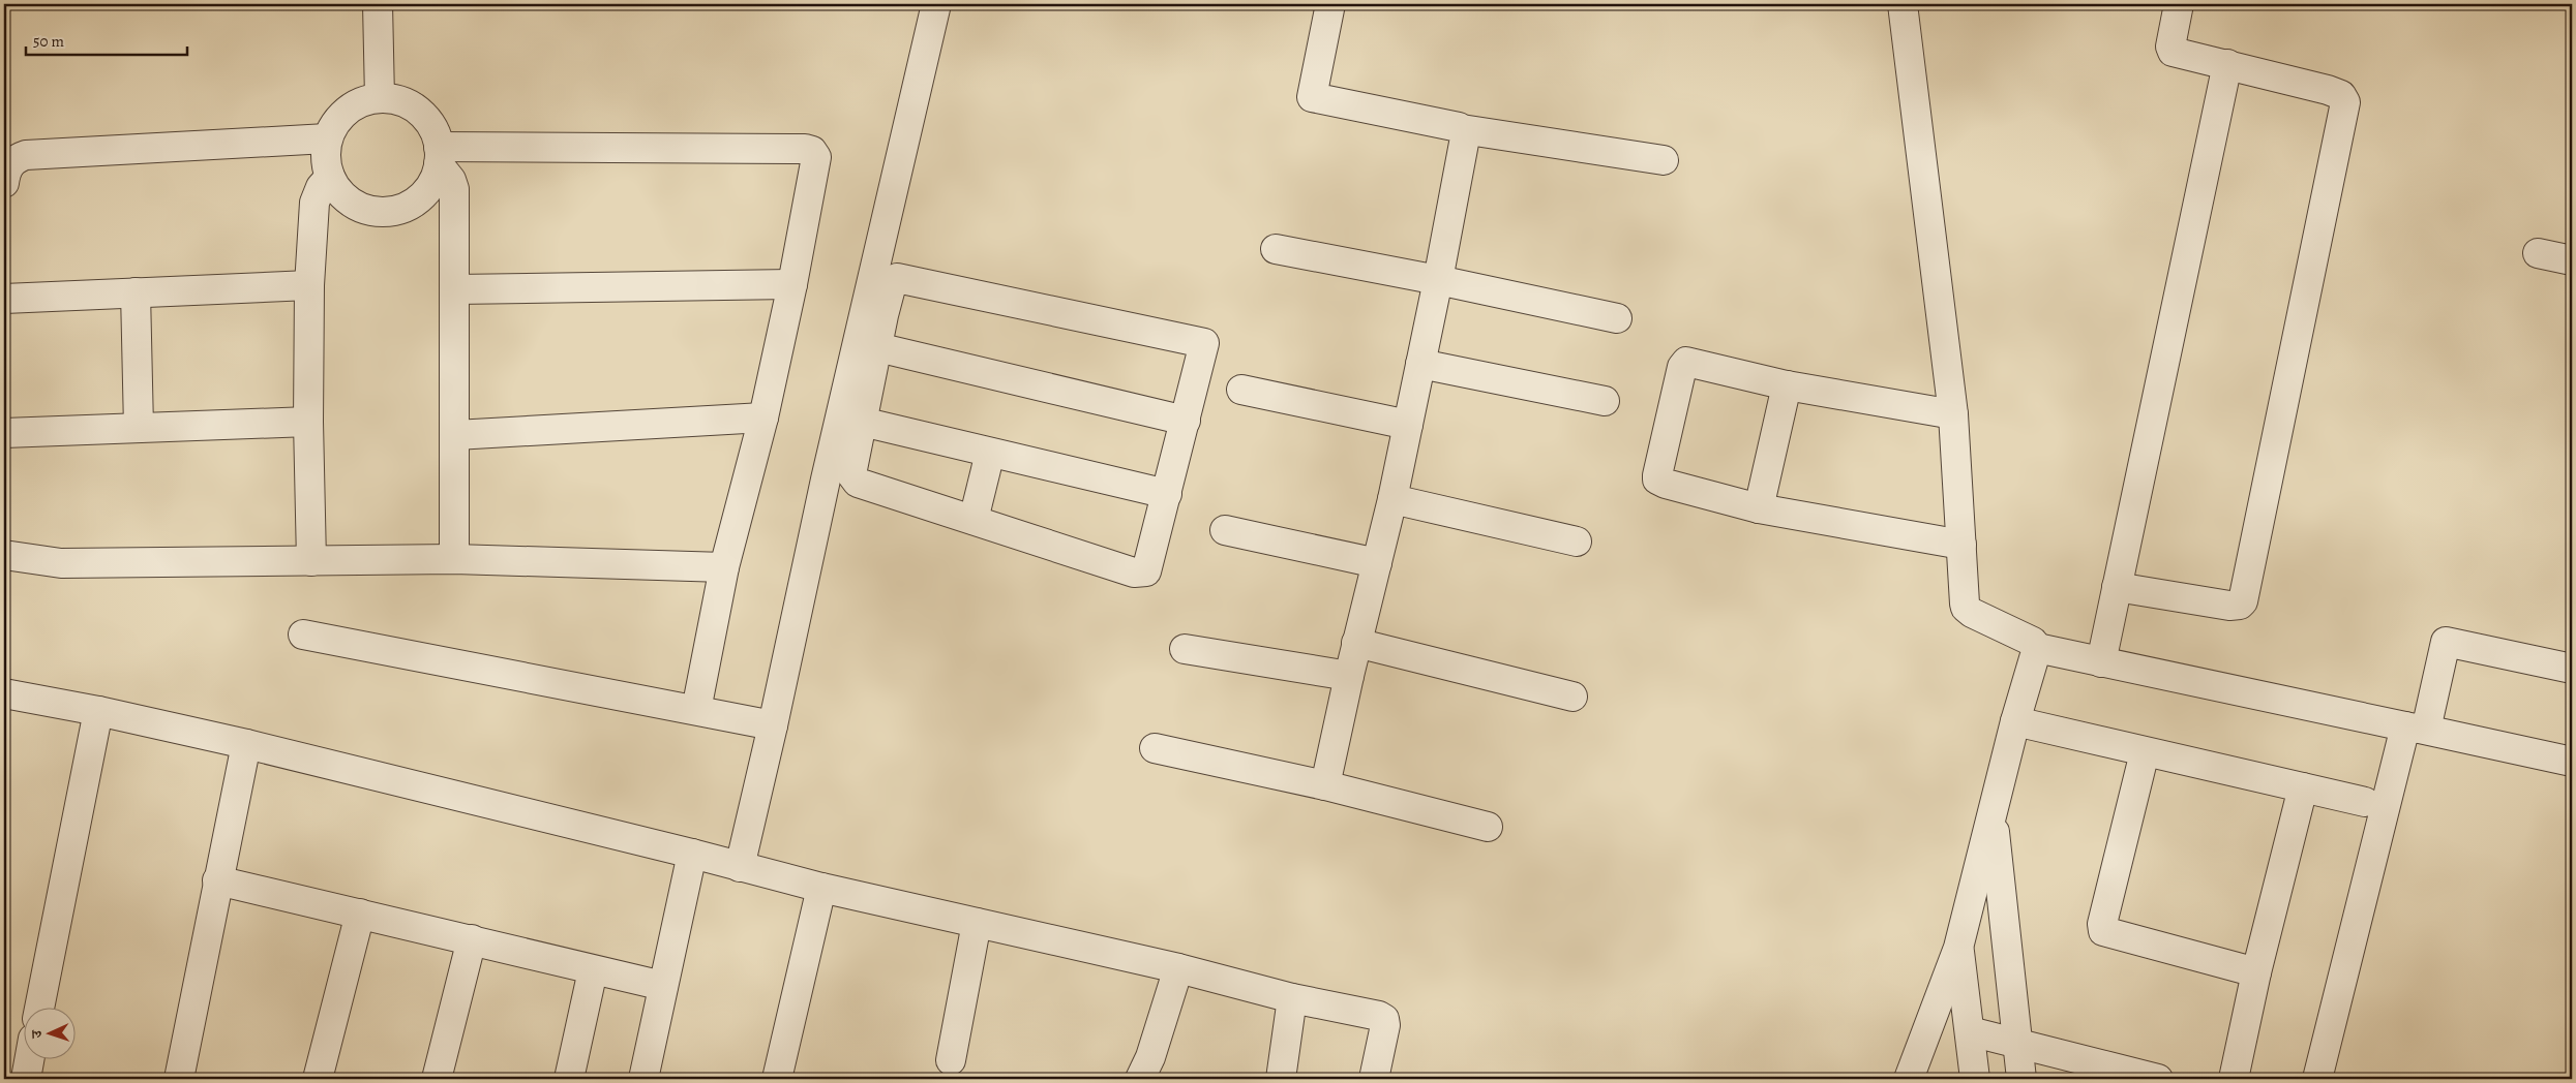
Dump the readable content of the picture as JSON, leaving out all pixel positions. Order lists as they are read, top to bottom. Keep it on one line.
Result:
{"scale_bar":"50 m","north":"left"}
